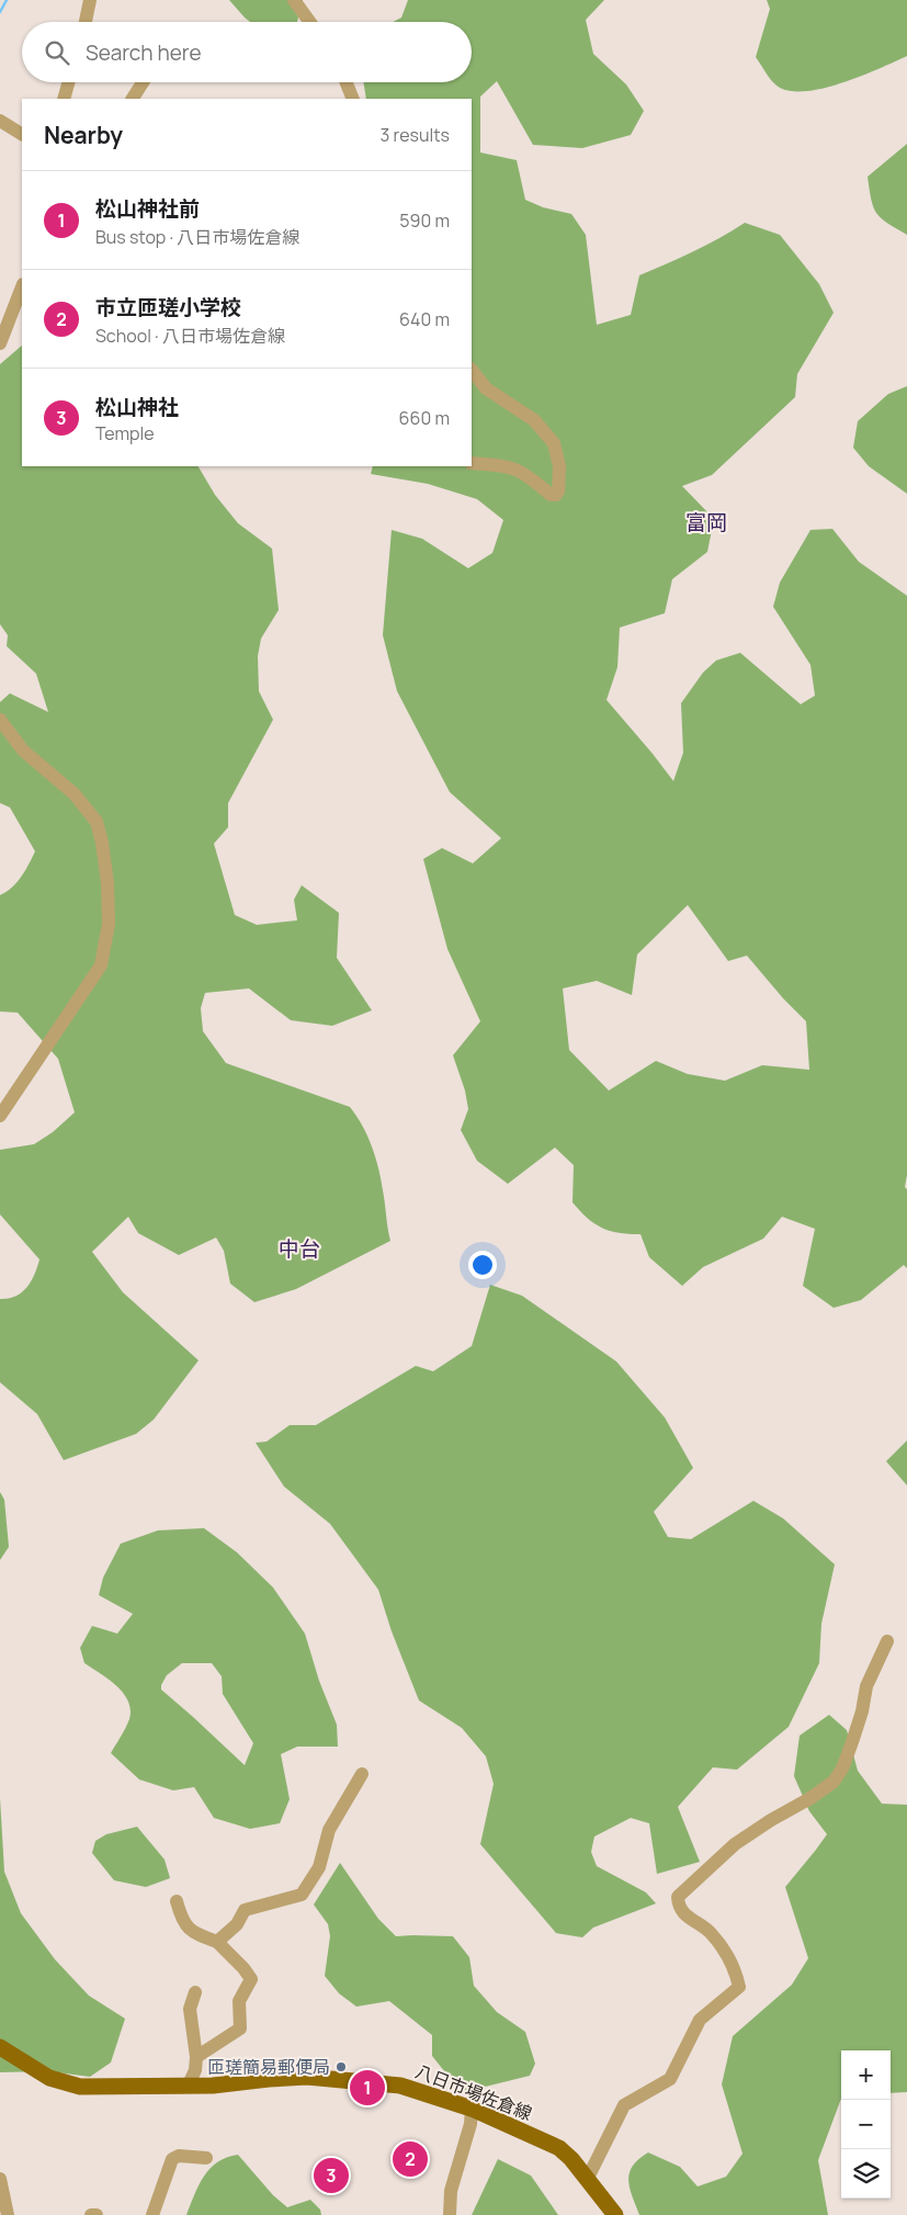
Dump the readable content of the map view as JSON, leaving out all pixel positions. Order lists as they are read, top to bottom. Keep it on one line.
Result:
{"streets":{"main road":["八日市場佐倉線"]},"districts":["富岡","中台"],"places":["匝瑳簡易郵便局"],"page":{"search":"Search here","heading":["Nearby","3 results"],"list":[{"mark":"1","name":"松山神社前","note":"Bus stop · 八日市場佐倉線","value":"590 m"},{"mark":"2","name":"市立匝瑳小学校","note":"School · 八日市場佐倉線","value":"640 m"},{"mark":"3","name":"松山神社","note":"Temple","value":"660 m"}],"map_buttons":["+","−"],"pins":["1","2","3"]}}
